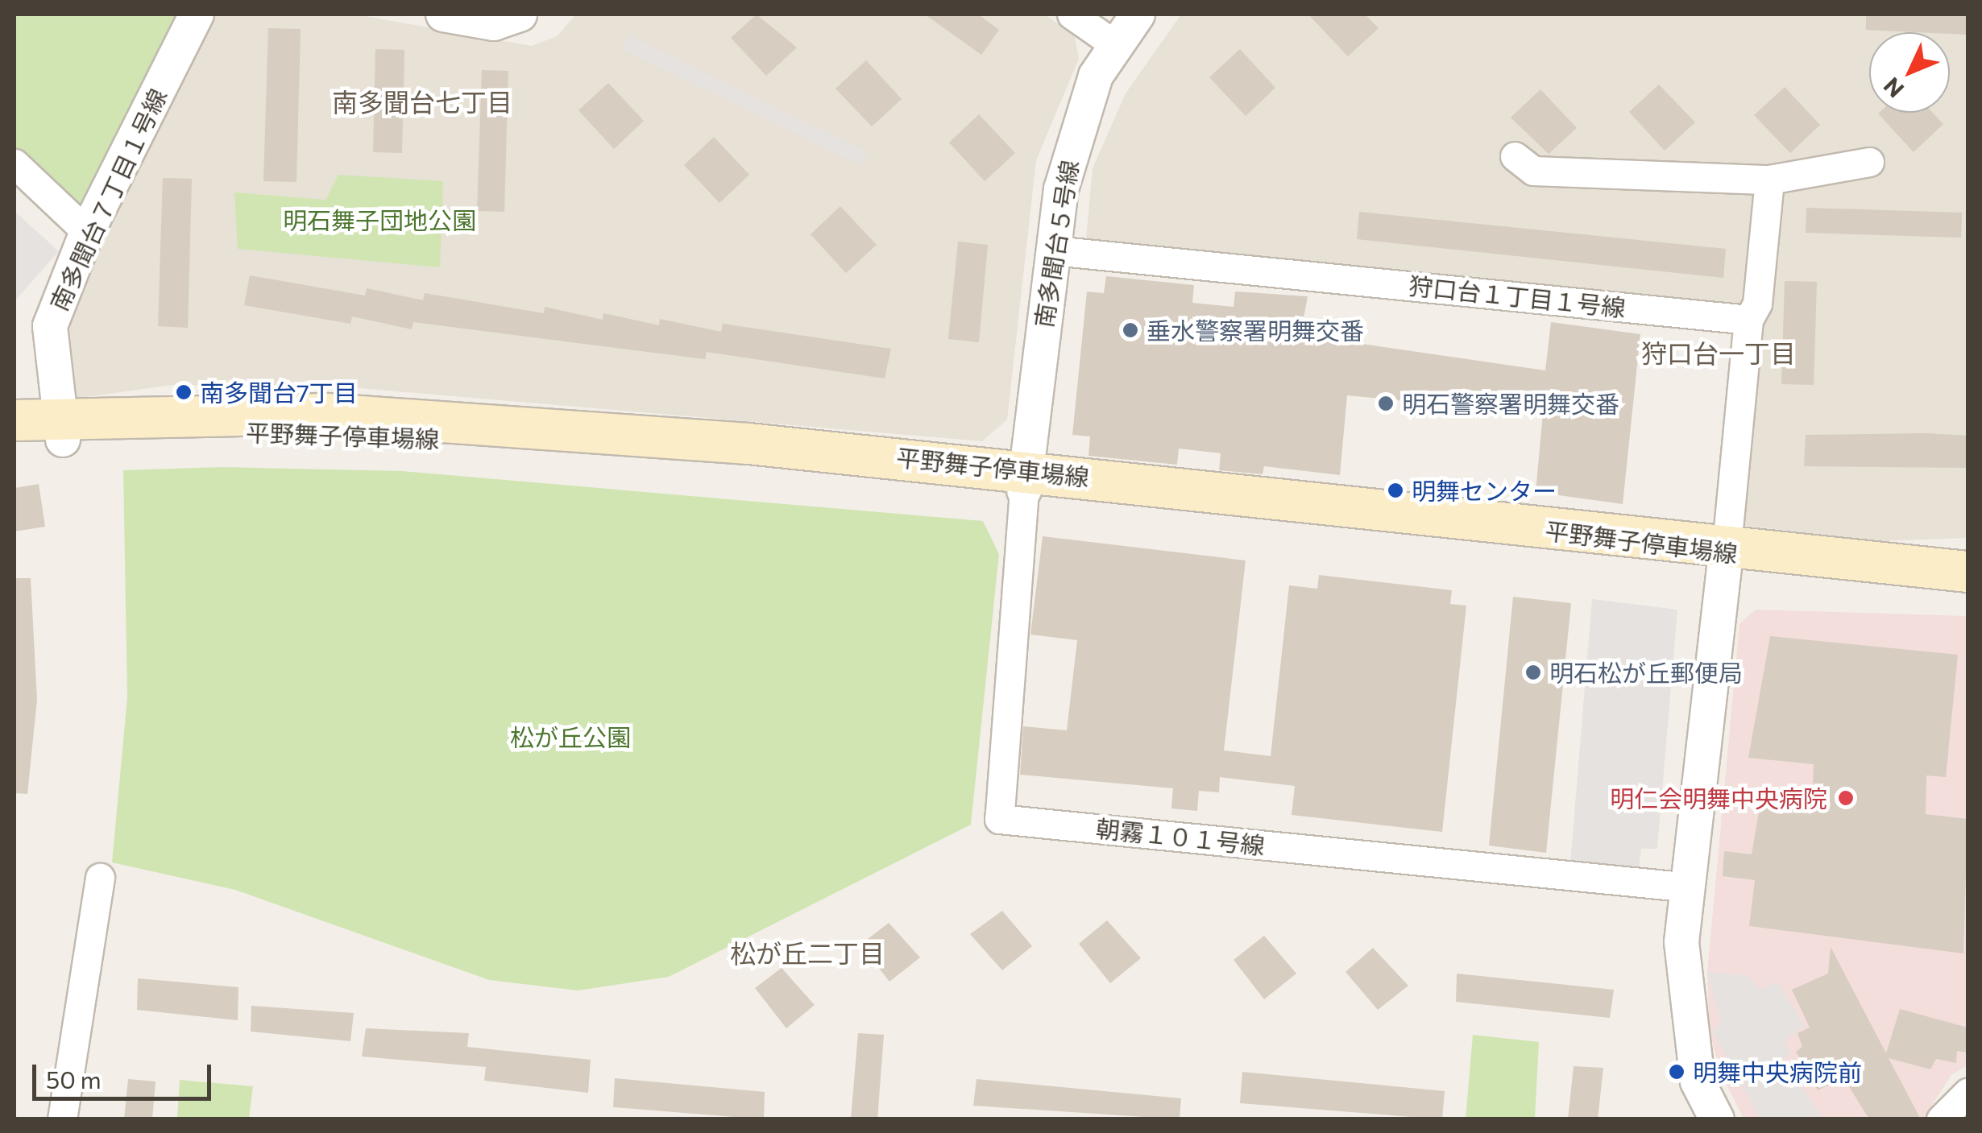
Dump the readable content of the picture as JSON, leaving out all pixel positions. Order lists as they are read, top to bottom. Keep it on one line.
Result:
{"streets":{"main road":["平野舞子停車場線"],"street":["南多聞台７丁目１号線","南多聞台５号線","狩口台１丁目１号線","朝霧１０１号線"]},"crossings":[["南多聞台７丁目１号線","平野舞子停車場線"],["南多聞台５号線","狩口台１丁目１号線"],["南多聞台５号線","平野舞子停車場線"],["南多聞台５号線","朝霧１０１号線"],["平野舞子停車場線","朝霧１０１号線"]],"districts":["南多聞台七丁目","狩口台一丁目","松が丘二丁目"],"parks":["明石舞子団地公園","松が丘公園"],"places":["垂水警察署明舞交番","南多聞台7丁目","明石警察署明舞交番","明舞センター","明石松が丘郵便局","明仁会明舞中央病院","明舞中央病院前"],"scale_bar":"50 m","north":"bottom left"}
